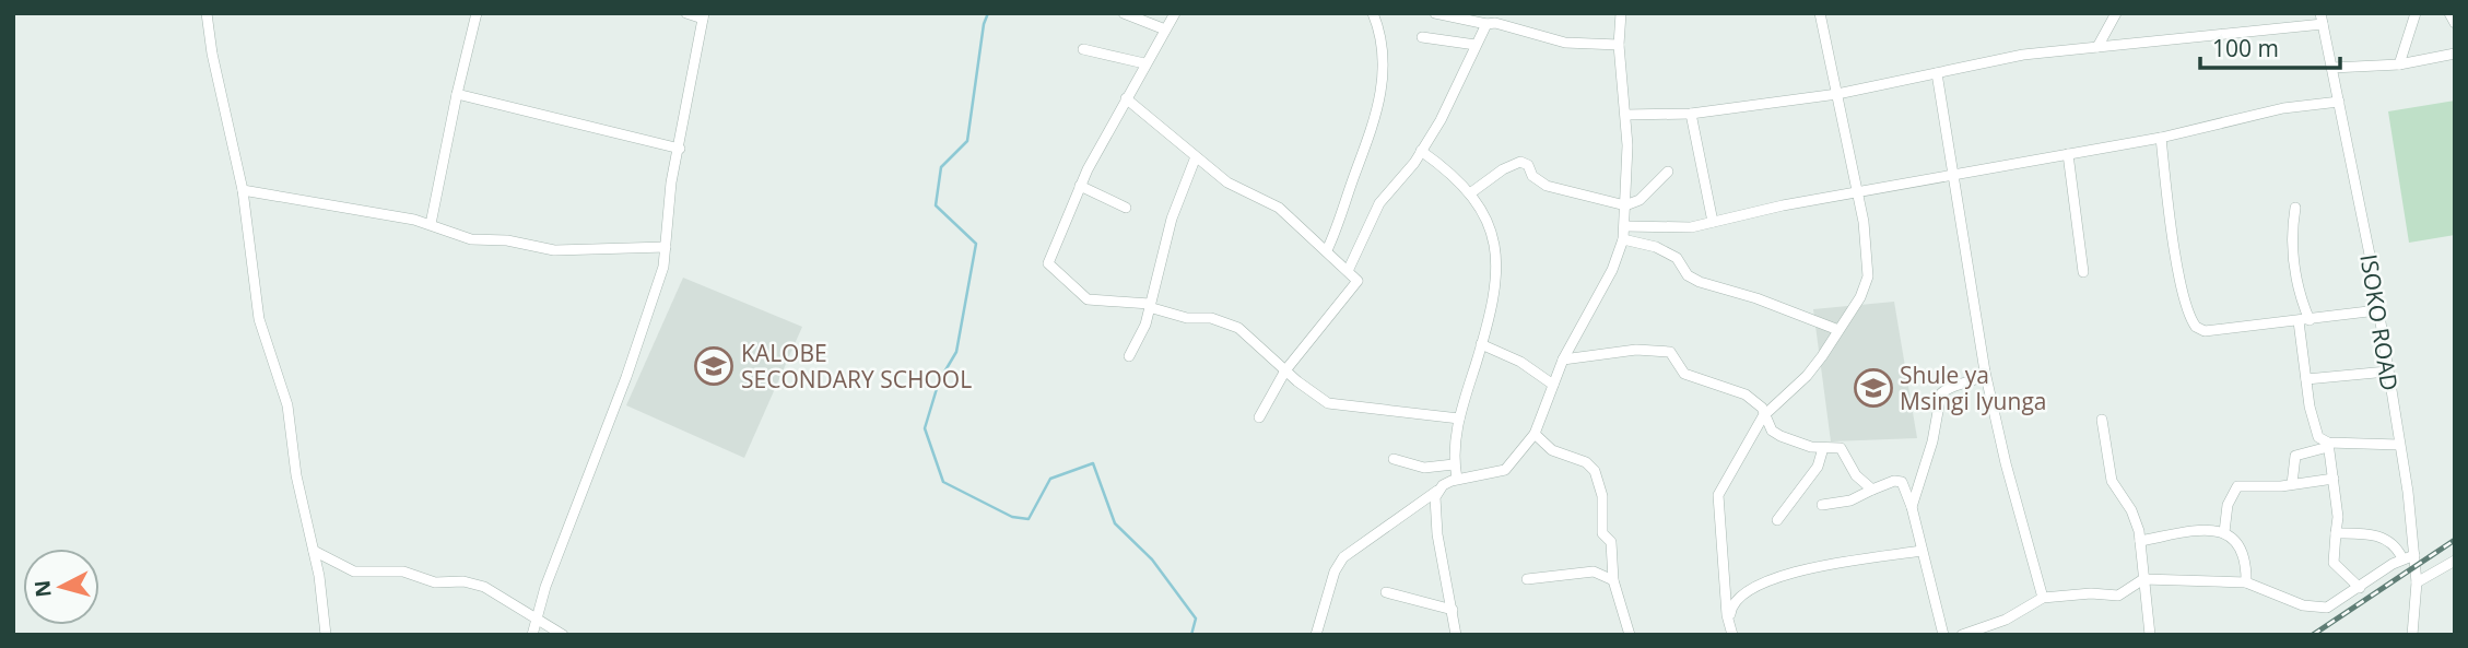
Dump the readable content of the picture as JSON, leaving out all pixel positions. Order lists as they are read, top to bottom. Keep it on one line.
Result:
{"streets":{"street":["ISOKO ROAD"]},"places":{"school or university":["KALOBE SECONDARY SCHOOL","Shule ya Msingi Iyunga"]},"scale_bar":"100 m","north":"left"}
